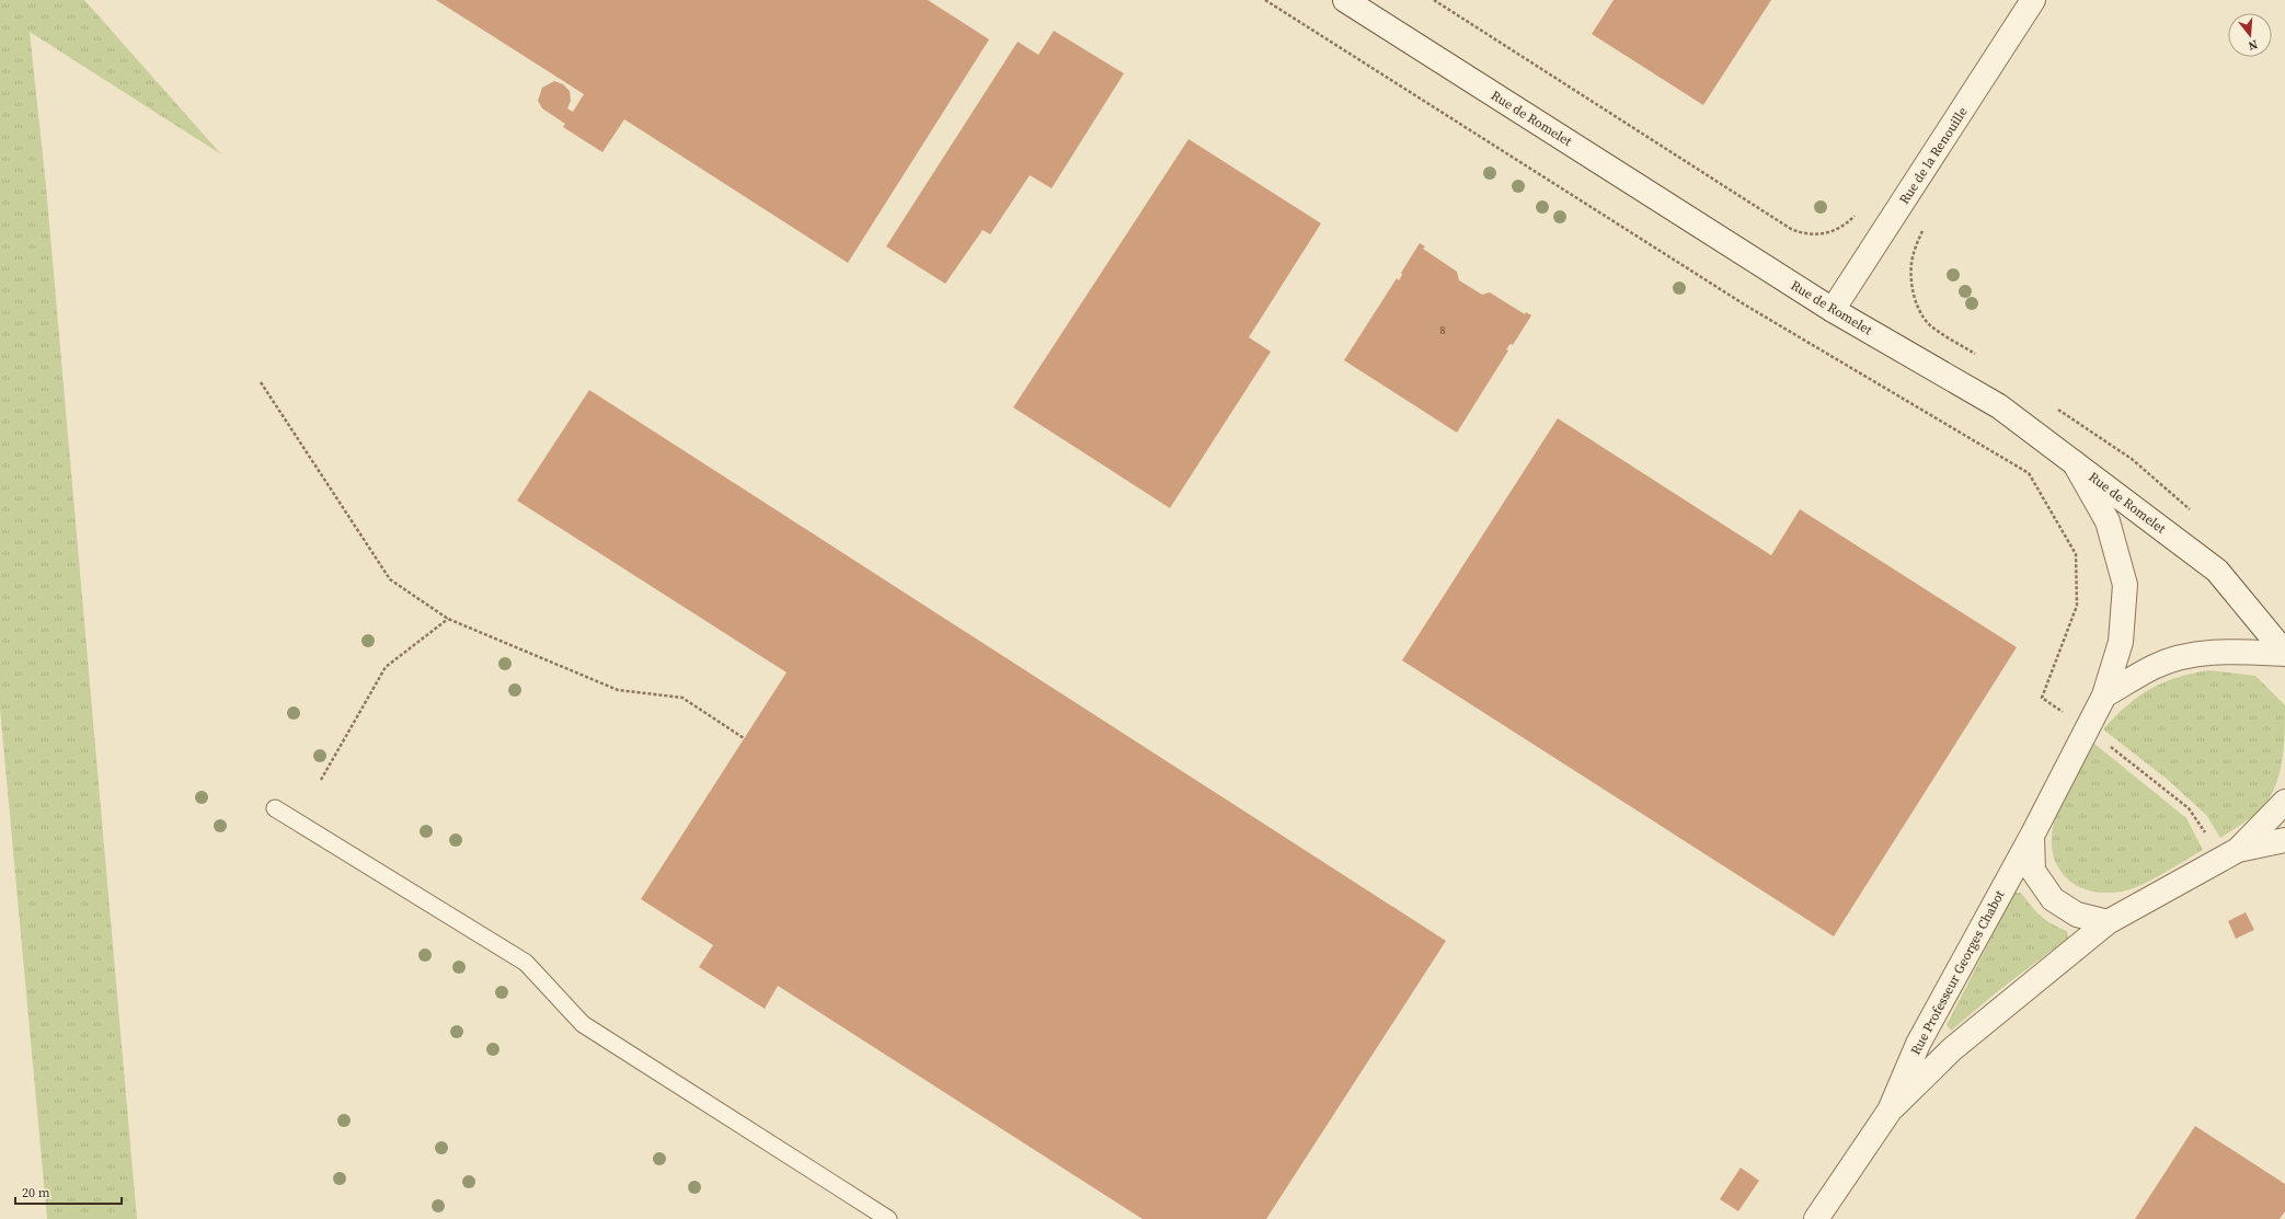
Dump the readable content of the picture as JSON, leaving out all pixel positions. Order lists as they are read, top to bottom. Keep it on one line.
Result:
{"streets":{"street":["Rue de Romelet","Rue de la Renouille","Rue Professeur Georges Chabot"]},"crossings":[["Rue de Romelet","Rue de la Renouille"],["Rue de Romelet","Rue Professeur Georges Chabot"]],"house_numbers":["8"],"scale_bar":"20 m","north":"bottom"}
